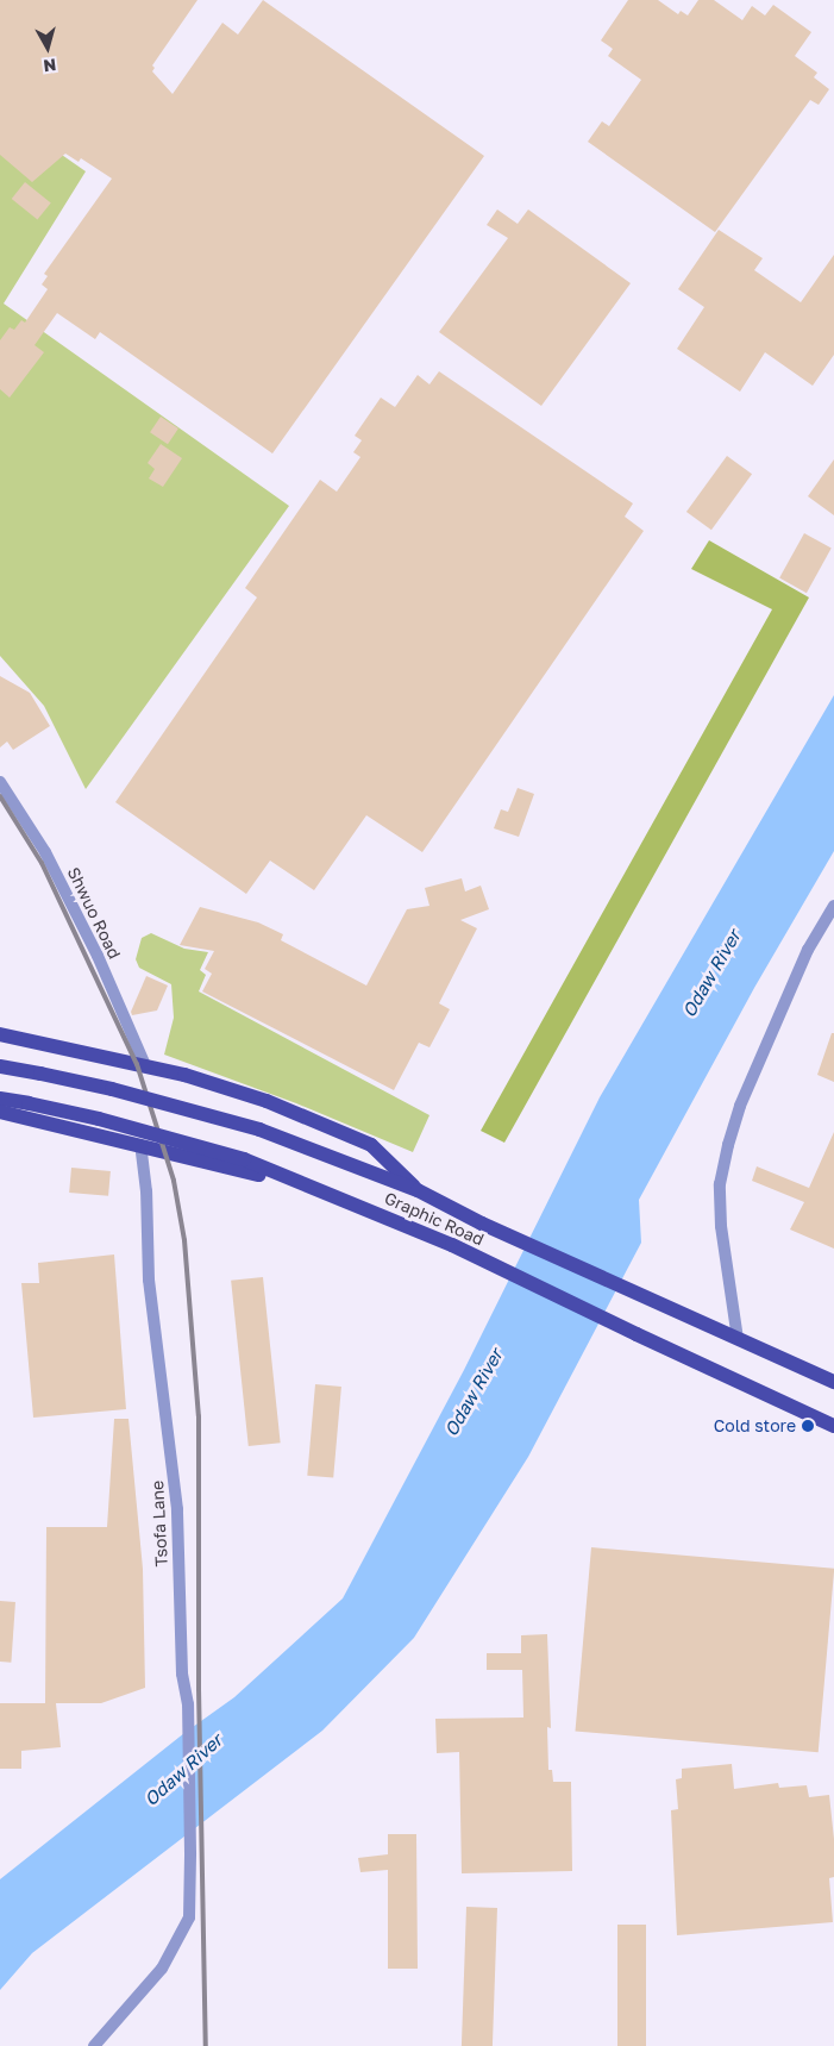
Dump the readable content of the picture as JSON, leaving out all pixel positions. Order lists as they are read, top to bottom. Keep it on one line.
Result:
{"streets":{"main road":["Graphic Road"],"street":["Shwuo Road","Tsofa Lane"]},"water":["Odaw River"],"places":["Cold store"],"north":"bottom"}
